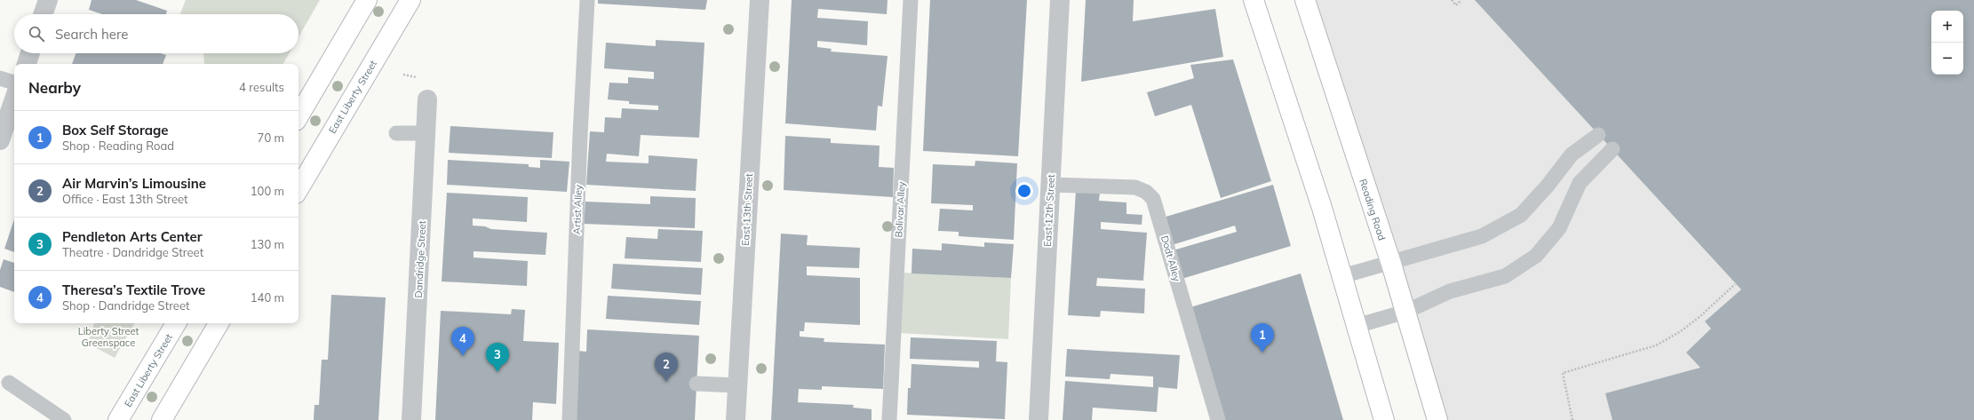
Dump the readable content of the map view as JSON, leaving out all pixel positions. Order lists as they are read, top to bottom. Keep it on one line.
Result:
{"streets":{"main road":["East Liberty Street","Reading Road"],"street":["East 13th Street","East 12th Street","Dandridge Street"],"lane":["Artist Alley","Bolivar Alley","Dodt Alley"]},"crossings":[["East 12th Street","Dodt Alley"]],"parks":["Liberty Street Greenspace"],"page":{"map_buttons":["+","−"],"search":"Search here","heading":["Nearby","4 results"],"list":[{"mark":"1","name":"Box Self Storage","note":"Shop · Reading Road","value":"70 m"},{"mark":"2","name":"Air Marvin’s Limousine","note":"Office · East 13th Street","value":"100 m"},{"mark":"3","name":"Pendleton Arts Center","note":"Theatre · Dandridge Street","value":"130 m"},{"mark":"4","name":"Theresa’s Textile Trove","note":"Shop · Dandridge Street","value":"140 m"}],"pins":["1","4","3","2"]}}
